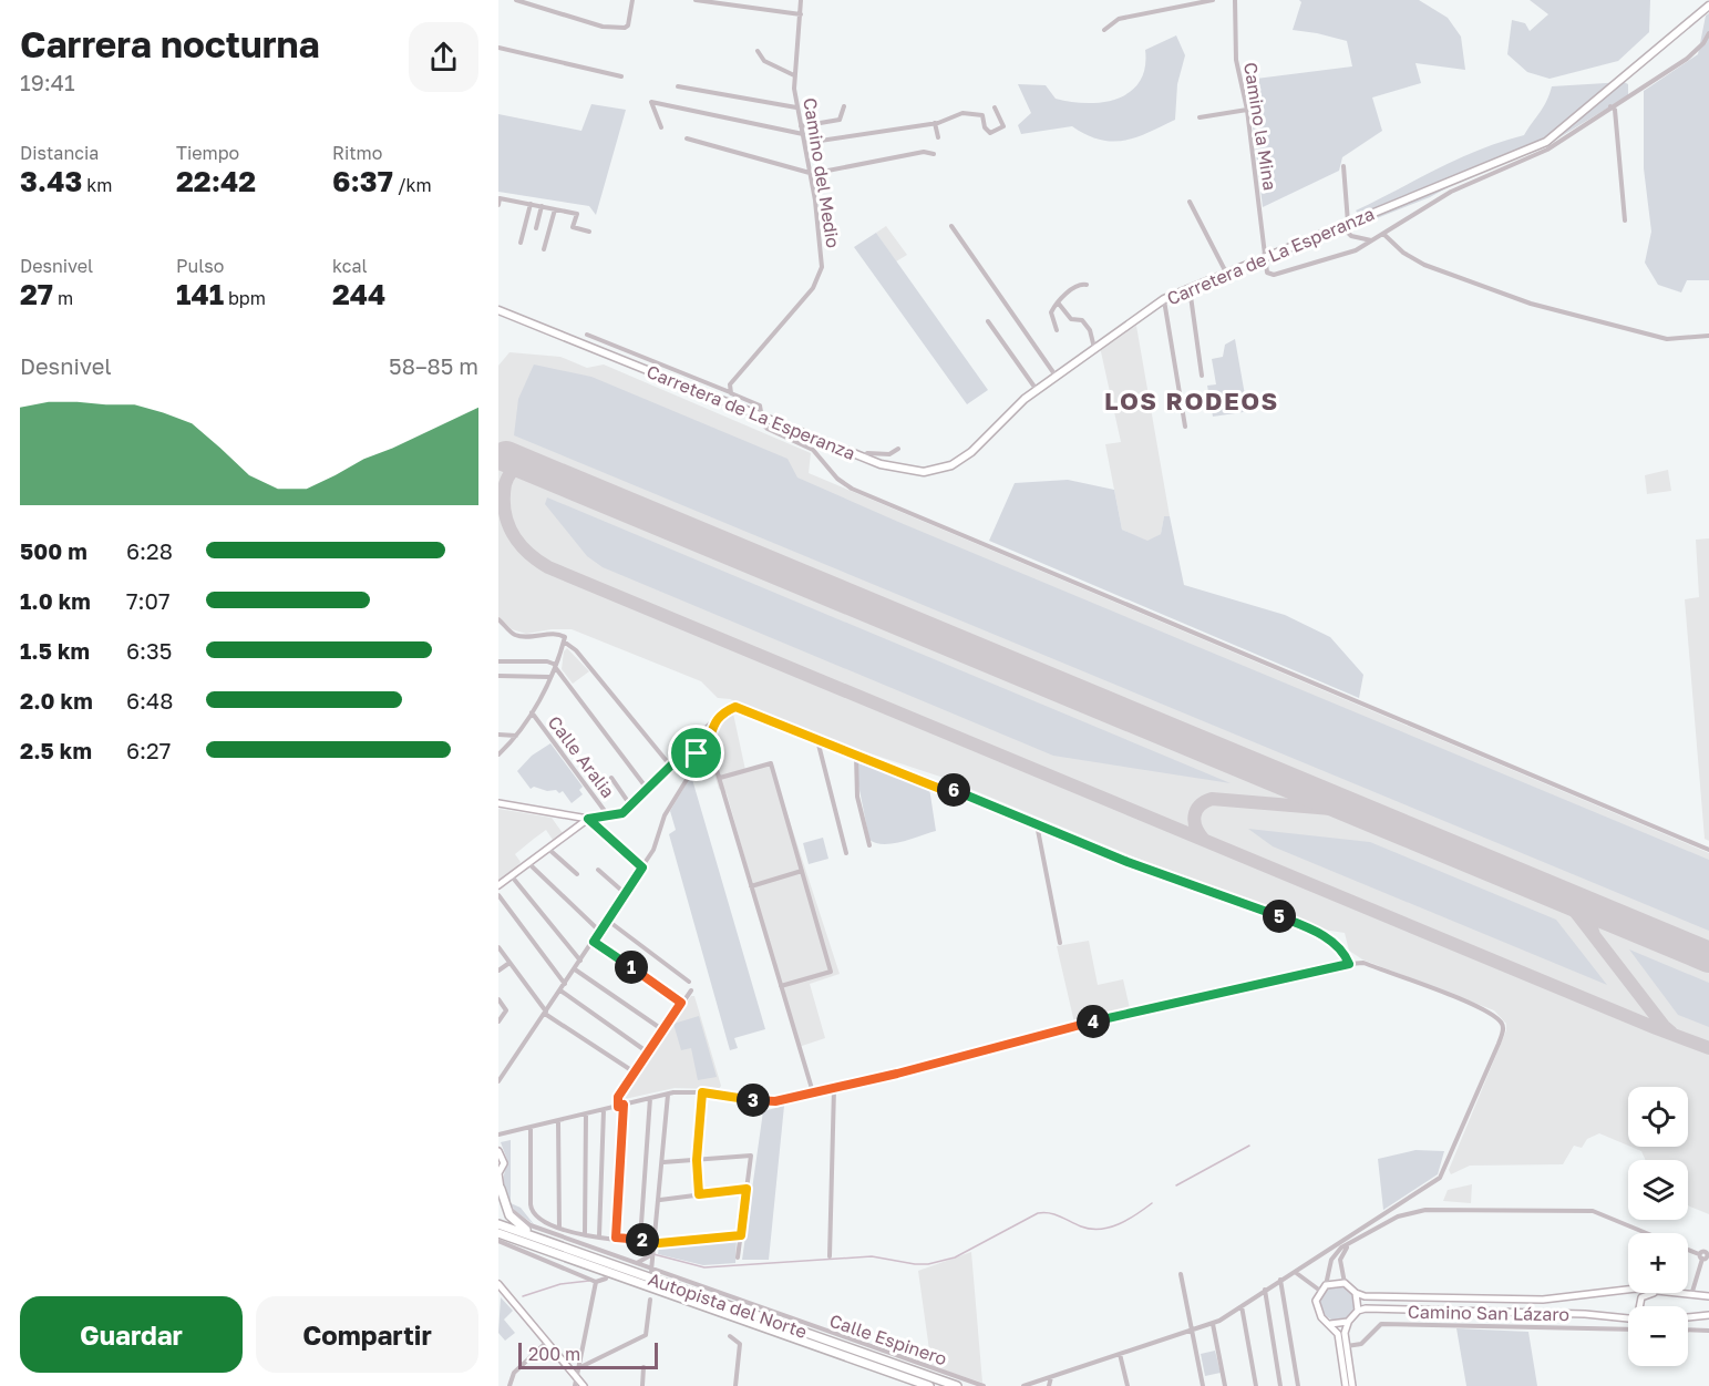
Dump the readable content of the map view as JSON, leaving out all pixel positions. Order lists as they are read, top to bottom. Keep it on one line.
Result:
{"streets":{"highway":["Autopista del Norte"],"main road":["Carretera de La Esperanza"],"street":["Camino la Mina","Camino del Medio","Calle Aralia","Camino San Lázaro","Calle Espinero"]},"crossings":[["Camino la Mina","Carretera de La Esperanza"]],"districts":["LOS RODEOS"],"scale_bar":"200 m","page":{"heading":["Carrera nocturna","19:41"],"stats":[["Distancia","3.43 km"],["Tiempo","22:42"],["Ritmo","6:37 /km"],["Desnivel","27 m"],["Pulso","141 bpm"],["kcal","244"]],"chart":["Desnivel","58–85 m"],"list":[{"name":"500 m","note":"6:28"},{"name":"1.0 km","note":"7:07"},{"name":"1.5 km","note":"6:35"},{"name":"2.0 km","note":"6:48"},{"name":"2.5 km","note":"6:27"}],"pins":["6","5","1","4","3","2"],"map_buttons":["+","−"],"buttons":["Guardar","Compartir"],"scale":"200 m"}}
